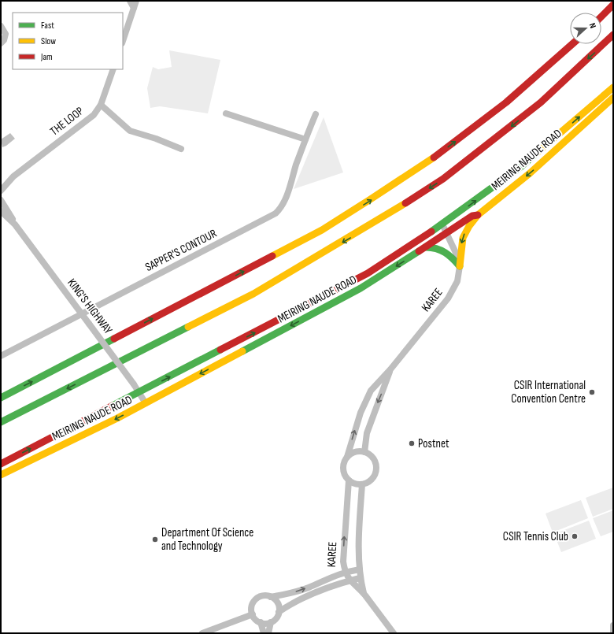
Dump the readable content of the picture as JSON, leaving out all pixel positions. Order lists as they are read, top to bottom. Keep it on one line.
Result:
{"streets":{"main road":["MEIRING NAUDE ROAD"],"street":["THE LOOP","SAPPER'S CONTOUR","KAREE","KING'S HIGHWAY"]},"crossings":[["MEIRING NAUDE ROAD","KAREE"],["MEIRING NAUDE ROAD","KING'S HIGHWAY"],["SAPPER'S CONTOUR","KING'S HIGHWAY"]],"places":["CSIR International Convention Centre","Postnet","CSIR Tennis Club","Department Of Science and Technology"],"legend":["Fast","Slow","Jam"],"north":"right"}
